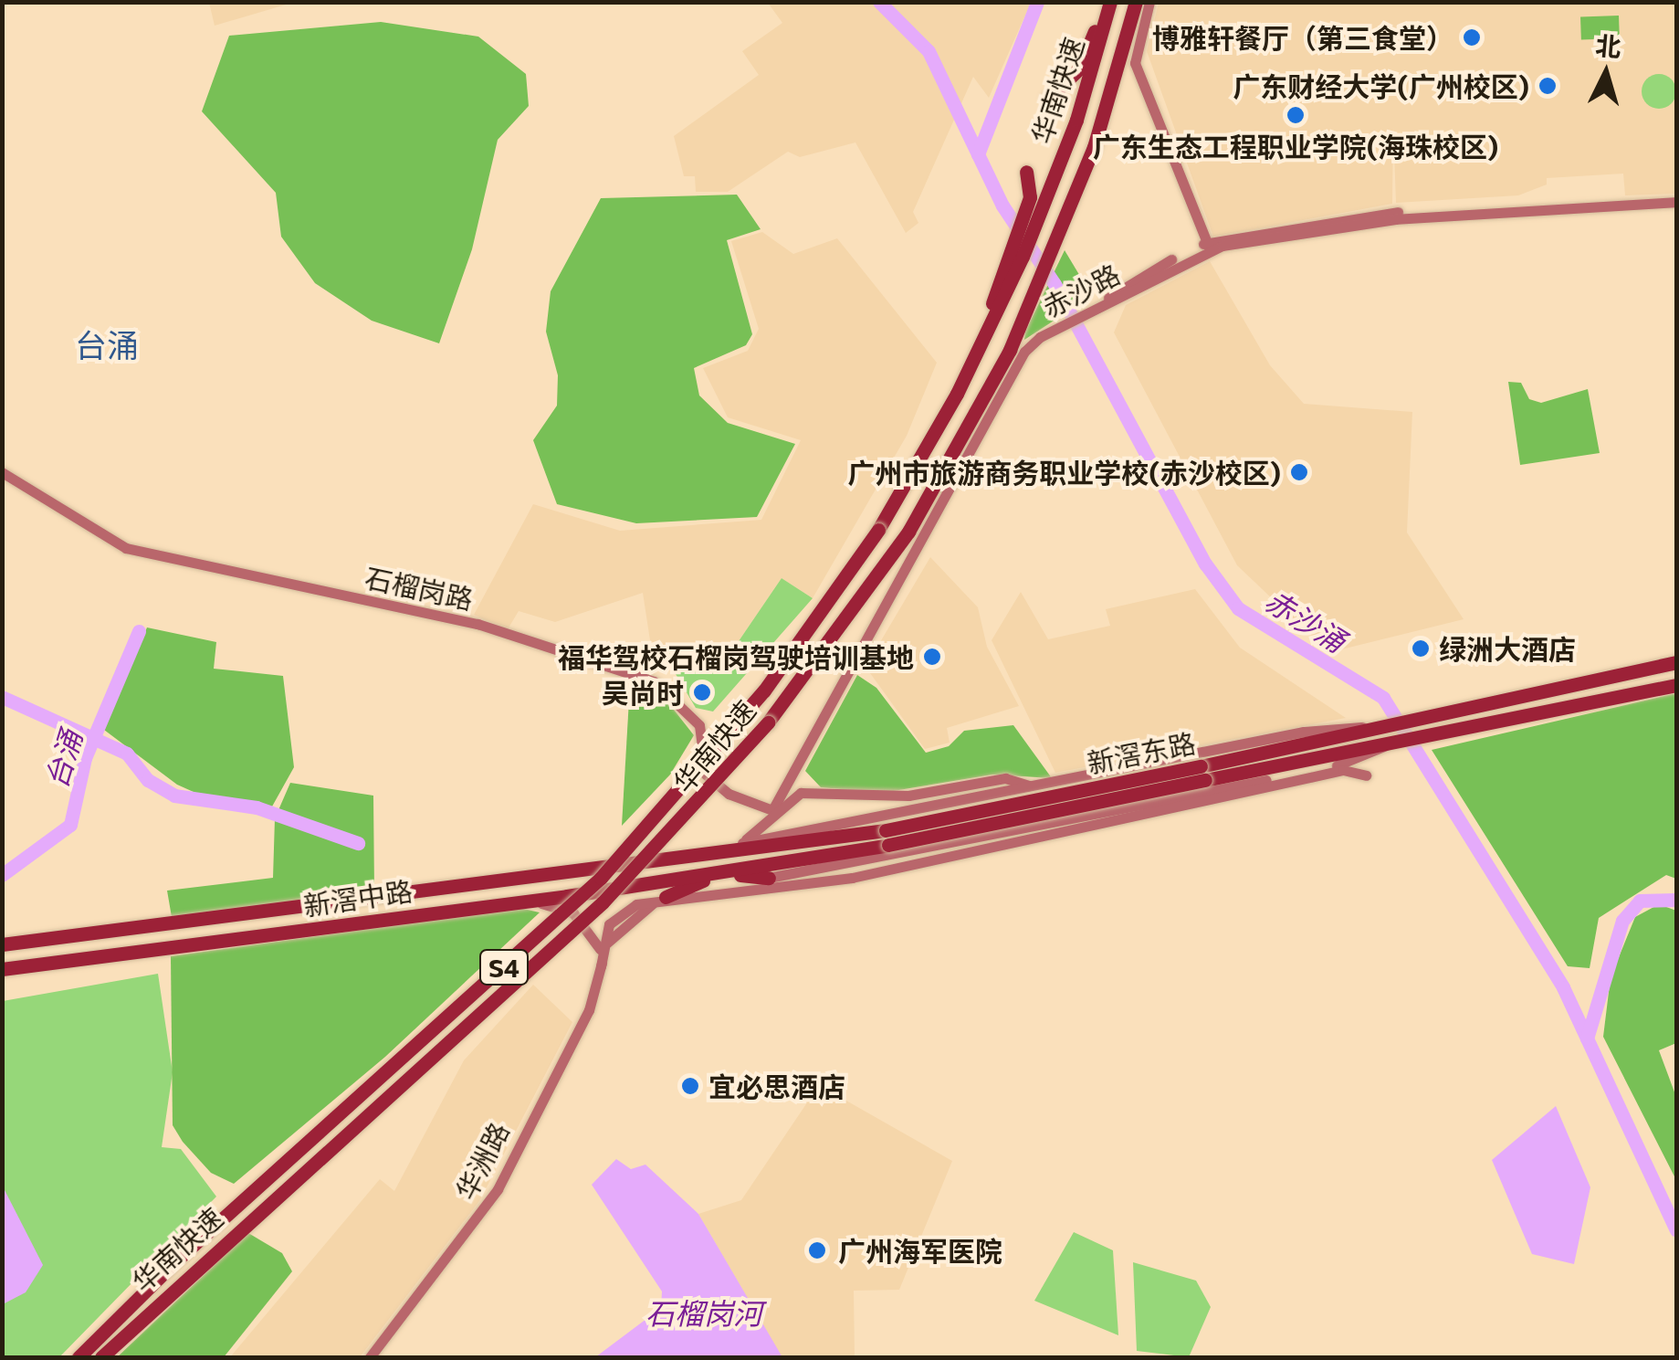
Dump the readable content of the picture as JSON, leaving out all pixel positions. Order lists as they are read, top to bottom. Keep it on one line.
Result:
{"streets":{"highway":["华南快速","新滘东路","新滘中路","S4"],"main road":["赤沙路","石榴岗路","华洲路"]},"crossings":[["赤沙路","石榴岗路"],["新滘东路","新滘中路"]],"districts":["台涌"],"water":["赤沙涌","台涌","石榴岗河"],"places":["博雅轩餐厅（第三食堂）","广东财经大学(广州校区)","广东生态工程职业学院(海珠校区)","广州市旅游商务职业学校(赤沙校区)","绿洲大酒店","福华驾校石榴岗驾驶培训基地","吴尚时","宜必思酒店","广州海军医院"],"north":"top"}
